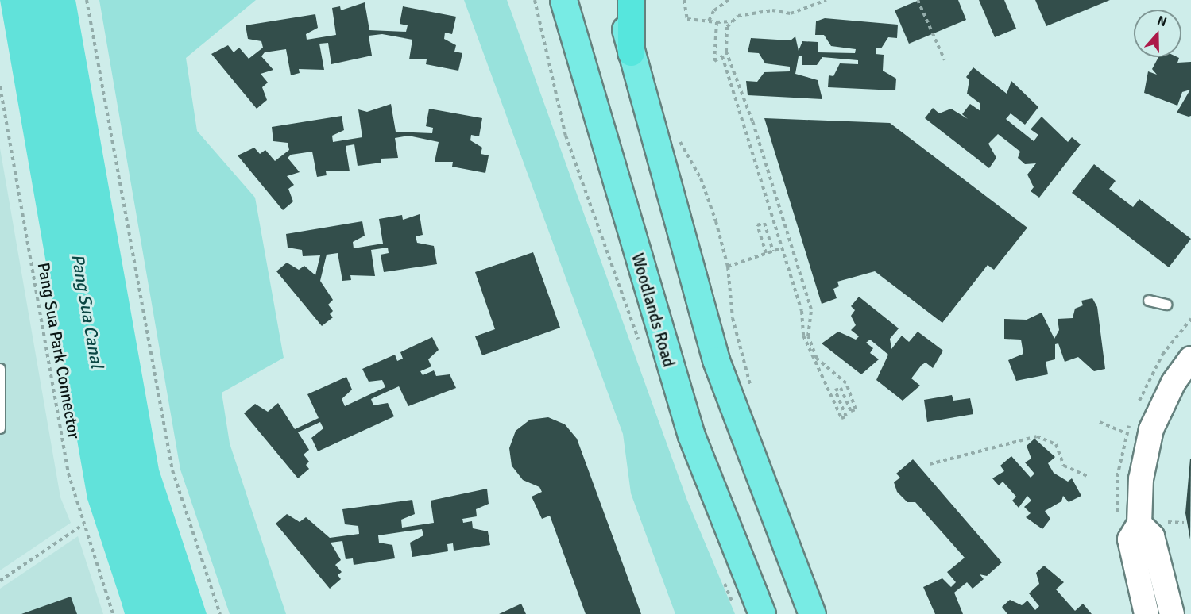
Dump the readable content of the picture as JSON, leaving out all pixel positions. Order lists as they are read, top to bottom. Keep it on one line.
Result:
{"streets":{"highway":["Woodlands Road"],"path":["Pang Sua Park Connector"]},"water":["Pang Sua Canal"],"north":"top"}
